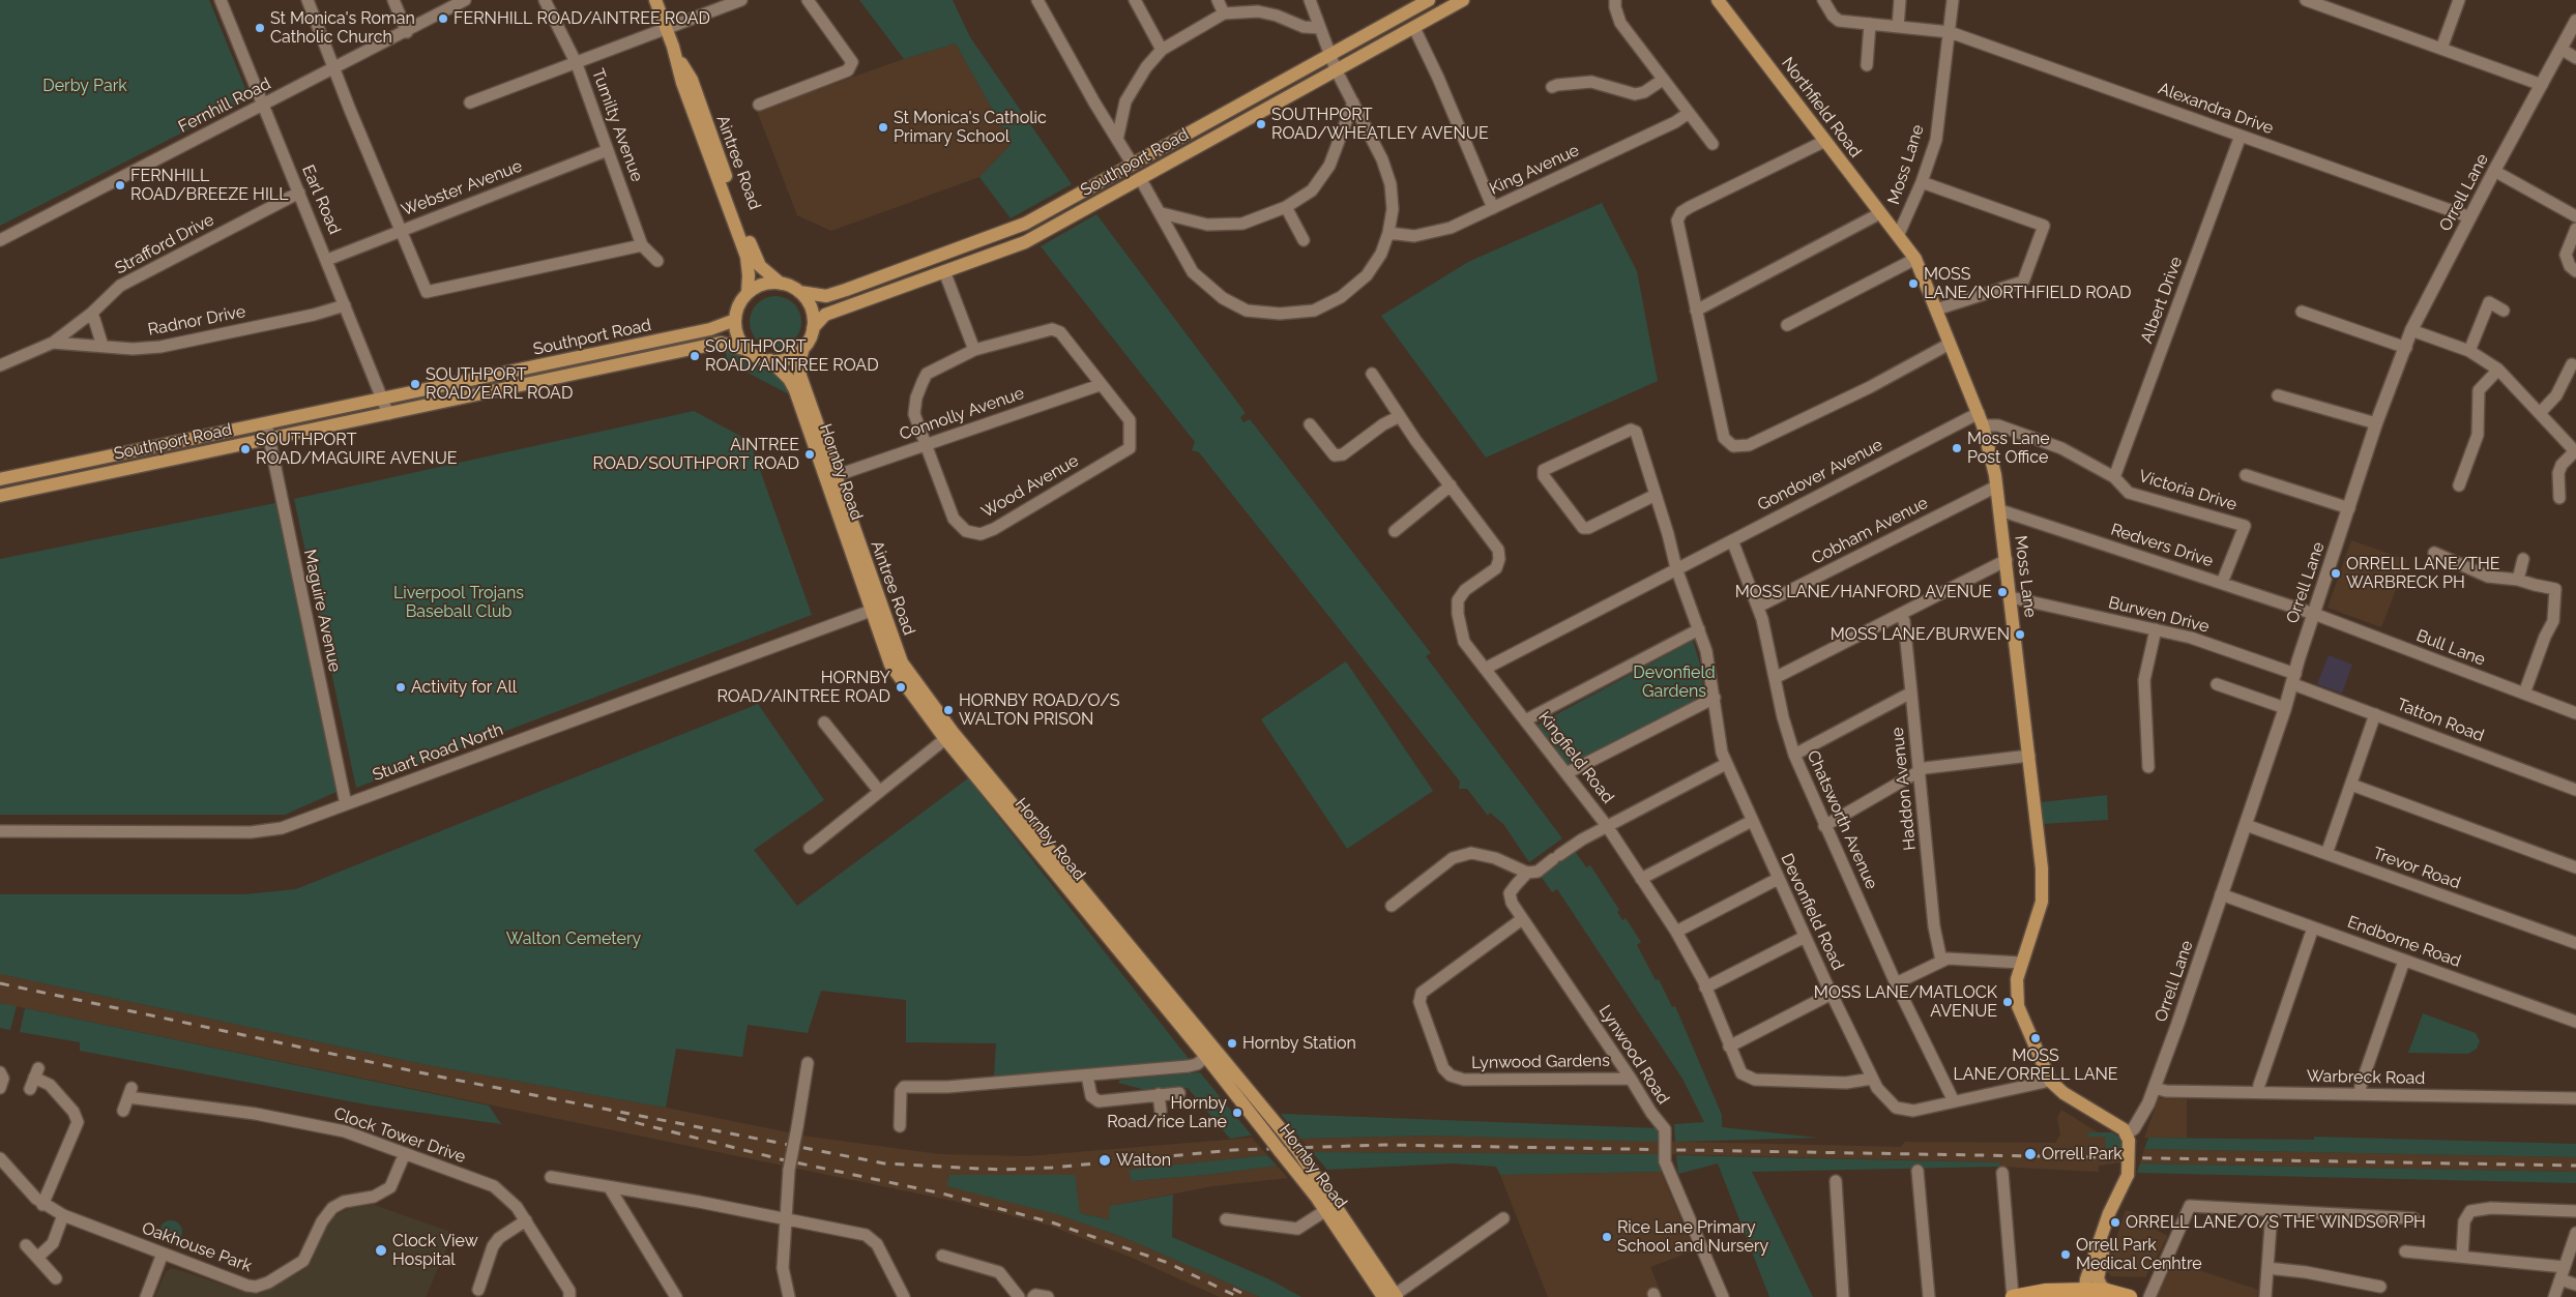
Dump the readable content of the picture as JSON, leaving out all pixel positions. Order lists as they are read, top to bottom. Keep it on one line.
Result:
{"streets":{"main road":["Northfield Road","Aintree Road","Southport Road","Moss Lane","Hornby Road"],"street":["Fernhill Road","Alexandra Drive","Tumilty Avenue","King Avenue","Webster Avenue","Orrell Lane","Earl Road","Strafford Drive","Albert Drive","Radnor Drive","Connolly Avenue","Gondover Avenue","Wood Avenue","Victoria Drive","Cobham Avenue","Redvers Drive","Maguire Avenue","Burwen Drive","Bull Lane","Tatton Road","Stuart Road North","Kingfield Road","Haddon Avenue","Chatsworth Avenue","Trevor Road","Devonfield Road","Endborne Road","Lynwood Road","Lynwood Gardens","Warbreck Road","Clock Tower Drive","Oakhouse Park"]},"crossings":[["Fernhill Road","Earl Road"],["Northfield Road","Moss Lane"],["Alexandra Drive","Moss Lane"],["Alexandra Drive","Orrell Lane"],["Alexandra Drive","Albert Drive"],["Tumilty Avenue","Webster Avenue"],["Aintree Road","Southport Road"],["Aintree Road","Connolly Avenue"],["Aintree Road","Hornby Road"],["Southport Road","Earl Road"],["Southport Road","Hornby Road"],["Southport Road","Maguire Avenue"],["Moss Lane","Orrell Lane"],["Moss Lane","Gondover Avenue"],["Moss Lane","Victoria Drive"],["Moss Lane","Cobham Avenue"],["Moss Lane","Redvers Drive"],["Moss Lane","Burwen Drive"],["Moss Lane","Devonfield Road"],["Webster Avenue","Earl Road"],["Orrell Lane","Redvers Drive"],["Orrell Lane","Burwen Drive"],["Orrell Lane","Bull Lane"],["Orrell Lane","Tatton Road"],["Orrell Lane","Trevor Road"],["Orrell Lane","Endborne Road"],["Orrell Lane","Warbreck Road"],["Earl Road","Strafford Drive"],["Earl Road","Radnor Drive"],["Strafford Drive","Radnor Drive"],["Albert Drive","Victoria Drive"],["Connolly Avenue","Wood Avenue"],["Hornby Road","Stuart Road North"],["Gondover Avenue","Victoria Drive"],["Gondover Avenue","Kingfield Road"],["Gondover Avenue","Chatsworth Avenue"],["Gondover Avenue","Devonfield Road"],["Victoria Drive","Redvers Drive"],["Cobham Avenue","Chatsworth Avenue"],["Redvers Drive","Bull Lane"],["Maguire Avenue","Stuart Road North"],["Burwen Drive","Tatton Road"],["Kingfield Road","Devonfield Road"],["Kingfield Road","Lynwood Road"],["Chatsworth Avenue","Devonfield Road"],["Devonfield Road","Lynwood Road"],["Lynwood Road","Lynwood Gardens"],["Clock Tower Drive","Oakhouse Park"]],"parks":["Derby Park","Liverpool Trojans Baseball Club","Devonfield Gardens","Walton Cemetery"],"places":["FERNHILL ROAD/AINTREE ROAD","St Monica's Roman Catholic Church","SOUTHPORT ROAD/WHEATLEY AVENUE","St Monica's Catholic Primary School","FERNHILL ROAD/BREEZE HILL","MOSS LANE/NORTHFIELD ROAD","SOUTHPORT ROAD/AINTREE ROAD","SOUTHPORT ROAD/EARL ROAD","Moss Lane Post Office","SOUTHPORT ROAD/MAGUIRE AVENUE","AINTREE ROAD/SOUTHPORT ROAD","ORRELL LANE/THE WARBRECK PH","MOSS LANE/HANFORD AVENUE","MOSS LANE/BURWEN","Activity for All","HORNBY ROAD/AINTREE ROAD","HORNBY ROAD/O/S WALTON PRISON","MOSS LANE/MATLOCK AVENUE","MOSS LANE/ORRELL LANE","Hornby Station","Hornby Road/rice Lane","Orrell Park","Walton","ORRELL LANE/O/S THE WINDSOR PH","Rice Lane Primary School and Nursery","Clock View Hospital","Orrell Park Medical Cenhtre"]}
